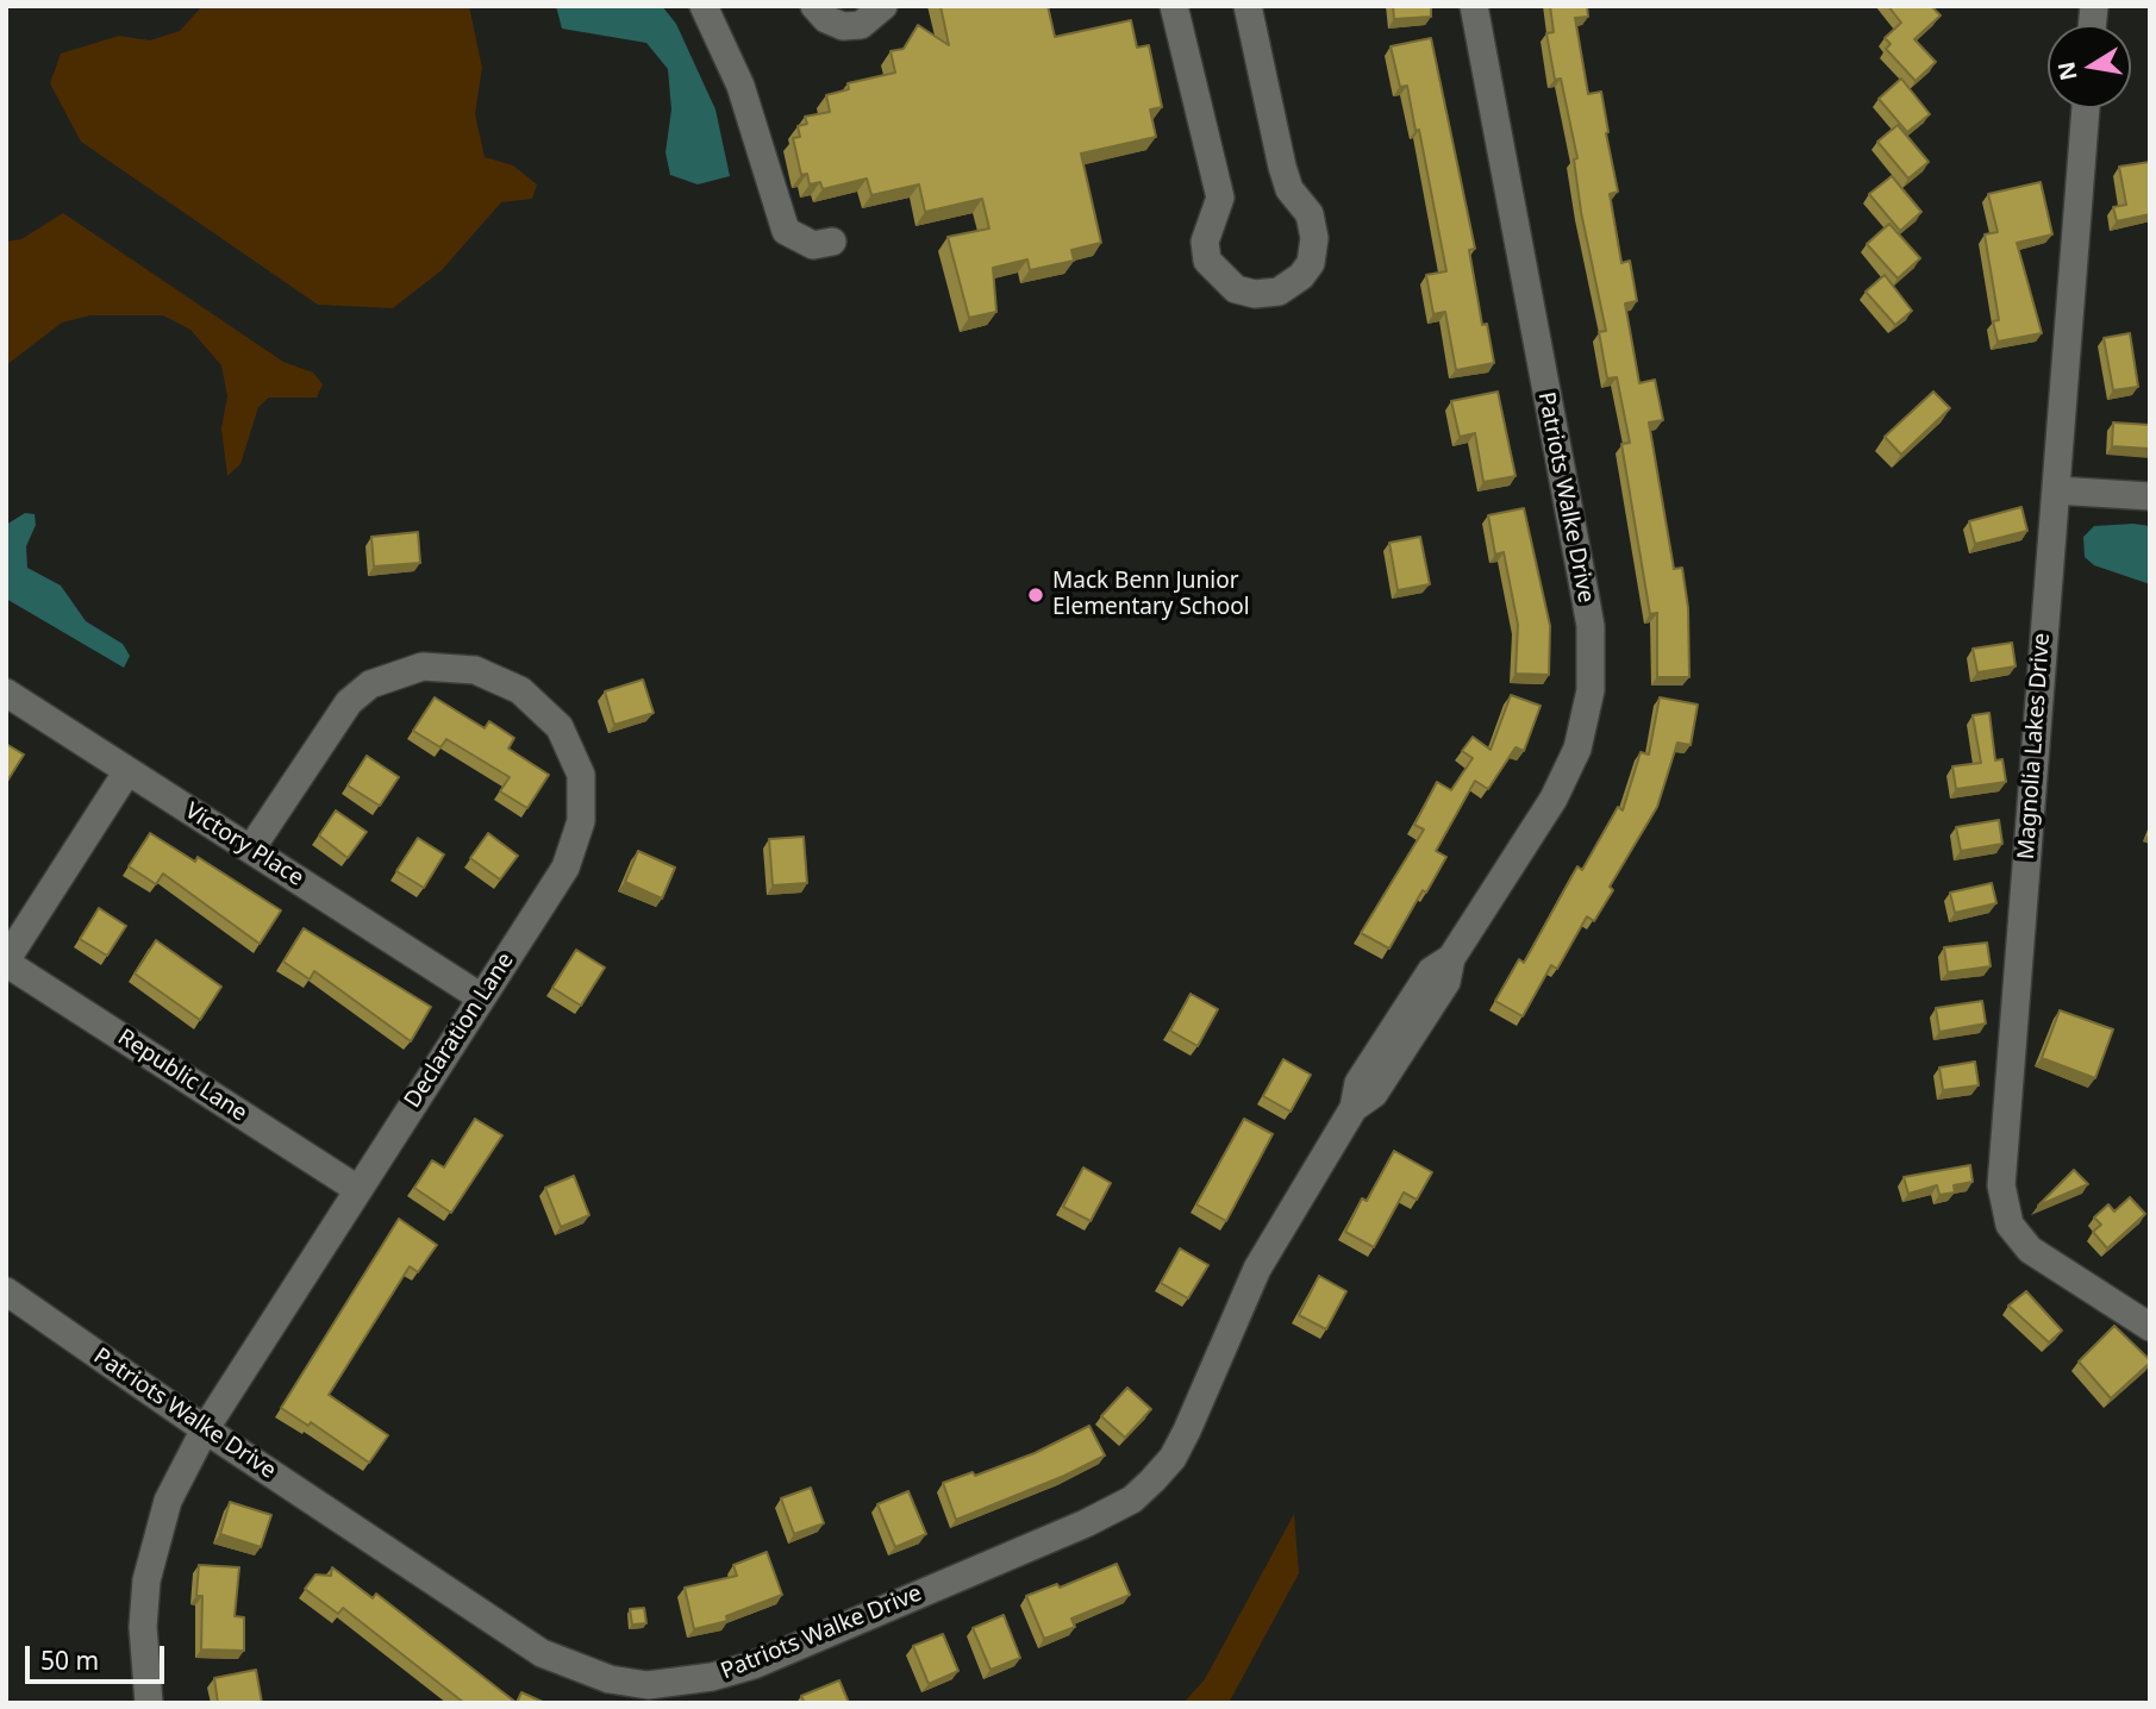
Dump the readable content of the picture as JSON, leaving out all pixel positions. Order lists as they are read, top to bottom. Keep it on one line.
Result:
{"streets":{"street":["Patriots Walke Drive","Magnolia Lakes Drive","Victory Place","Declaration Lane","Republic Lane"]},"crossings":[["Patriots Walke Drive","Declaration Lane"],["Victory Place","Declaration Lane"],["Declaration Lane","Republic Lane"]],"places":["Mack Benn Junior Elementary School"],"scale_bar":"50 m","north":"left"}
